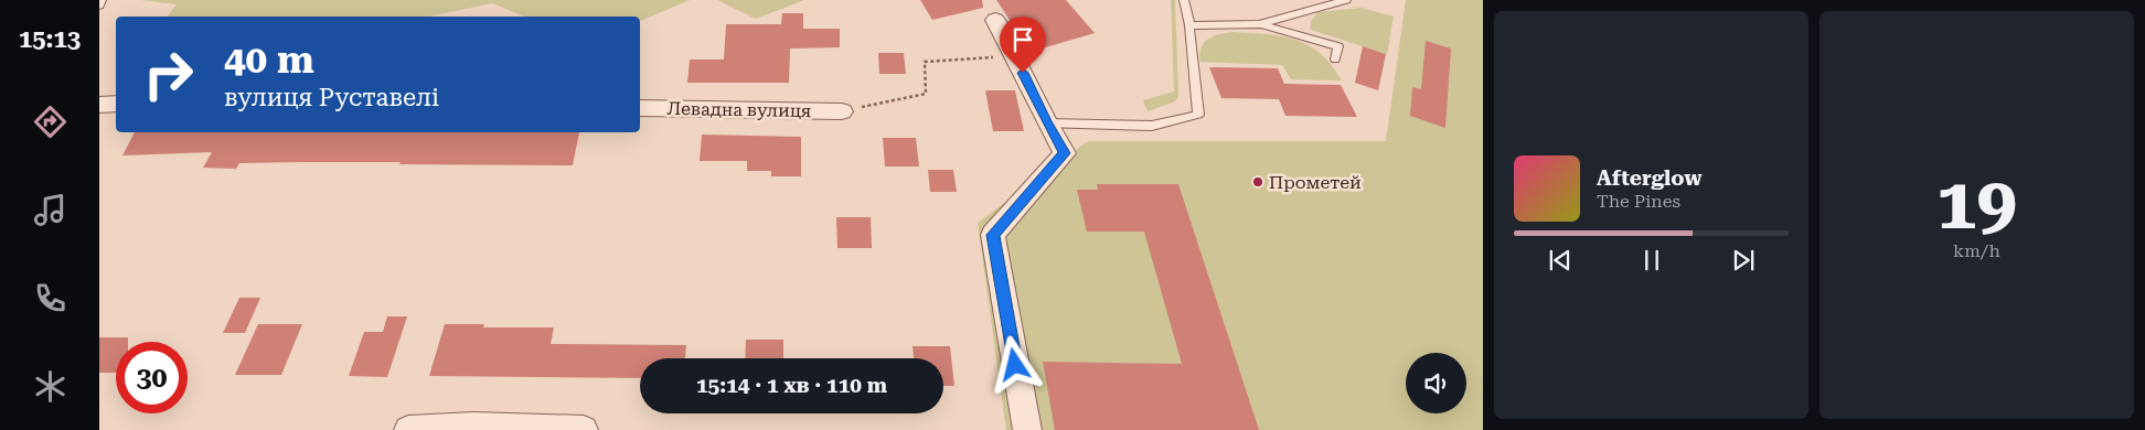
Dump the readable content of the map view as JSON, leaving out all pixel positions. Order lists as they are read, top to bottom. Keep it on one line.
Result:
{"streets":{"street":["Левадна вулиця"]},"places":["Прометей"],"page":{"tabs":"15:13","tile":["19","km/h"],"turn":["40 m","вулиця Руставелі"],"song":["Afterglow","The Pines"],"limit":"30","trip":"15:14 · 1 хв · 110 m"}}
